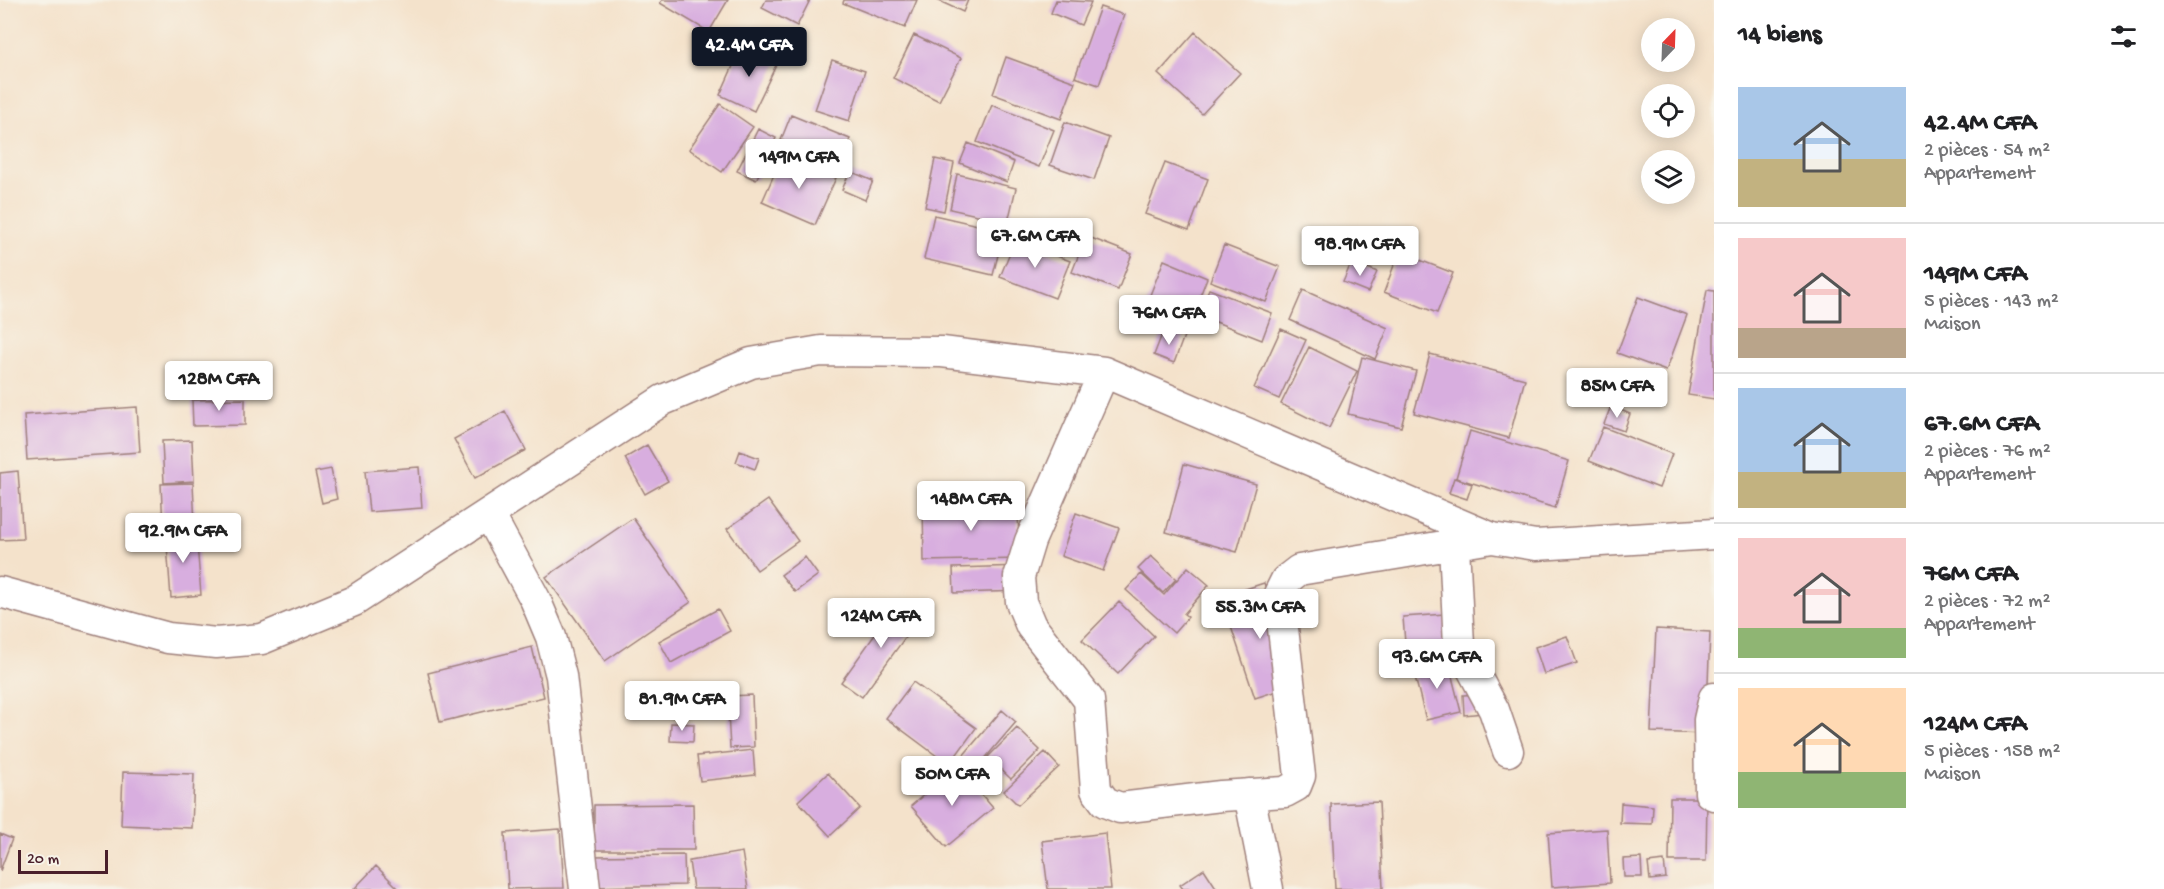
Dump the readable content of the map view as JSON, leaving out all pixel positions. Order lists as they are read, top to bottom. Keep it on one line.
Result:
{"scale_bar":"20 m","north":"top right","page":{"heading":"14 biens","price":["42.4M CFA","149M CFA","67.6M CFA","98.9M CFA","76M CFA","128M CFA","85M CFA","148M CFA","92.9M CFA","55.3M CFA","124M CFA","93.6M CFA","81.9M CFA","50M CFA"],"list":[{"name":"42.4M CFA","note":"2 pièces · 54 m² · Appartement"},{"name":"149M CFA","note":"5 pièces · 143 m² · Maison"},{"name":"67.6M CFA","note":"2 pièces · 76 m² · Appartement"},{"name":"76M CFA","note":"2 pièces · 72 m² · Appartement"},{"name":"124M CFA","note":"5 pièces · 158 m² · Maison"}],"scale":"20 m"}}
